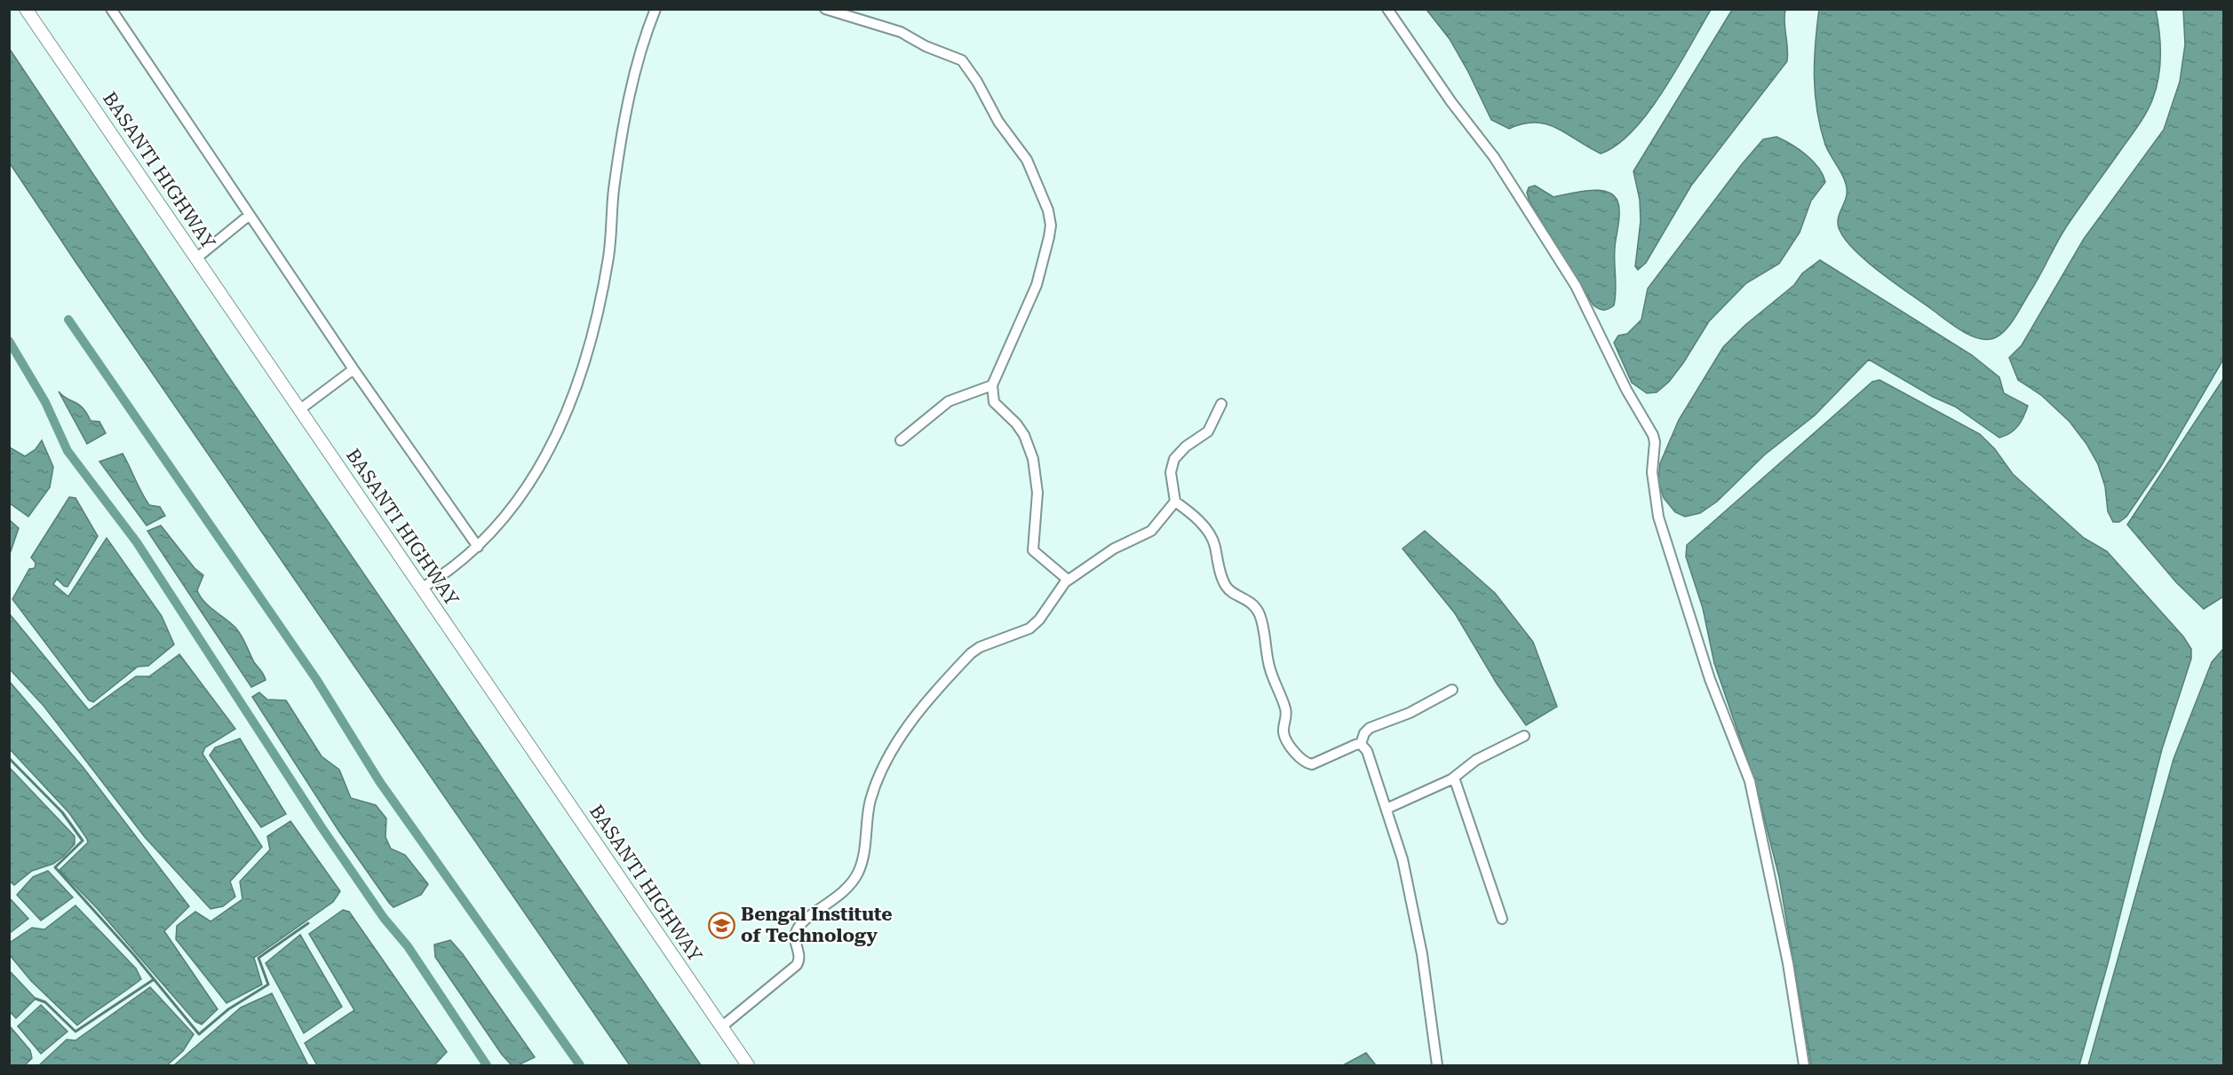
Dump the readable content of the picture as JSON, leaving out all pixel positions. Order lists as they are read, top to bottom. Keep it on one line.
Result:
{"streets":{"main road":["BASANTI HIGHWAY"]},"places":{"school or university":["Bengal Institute of Technology"]}}
